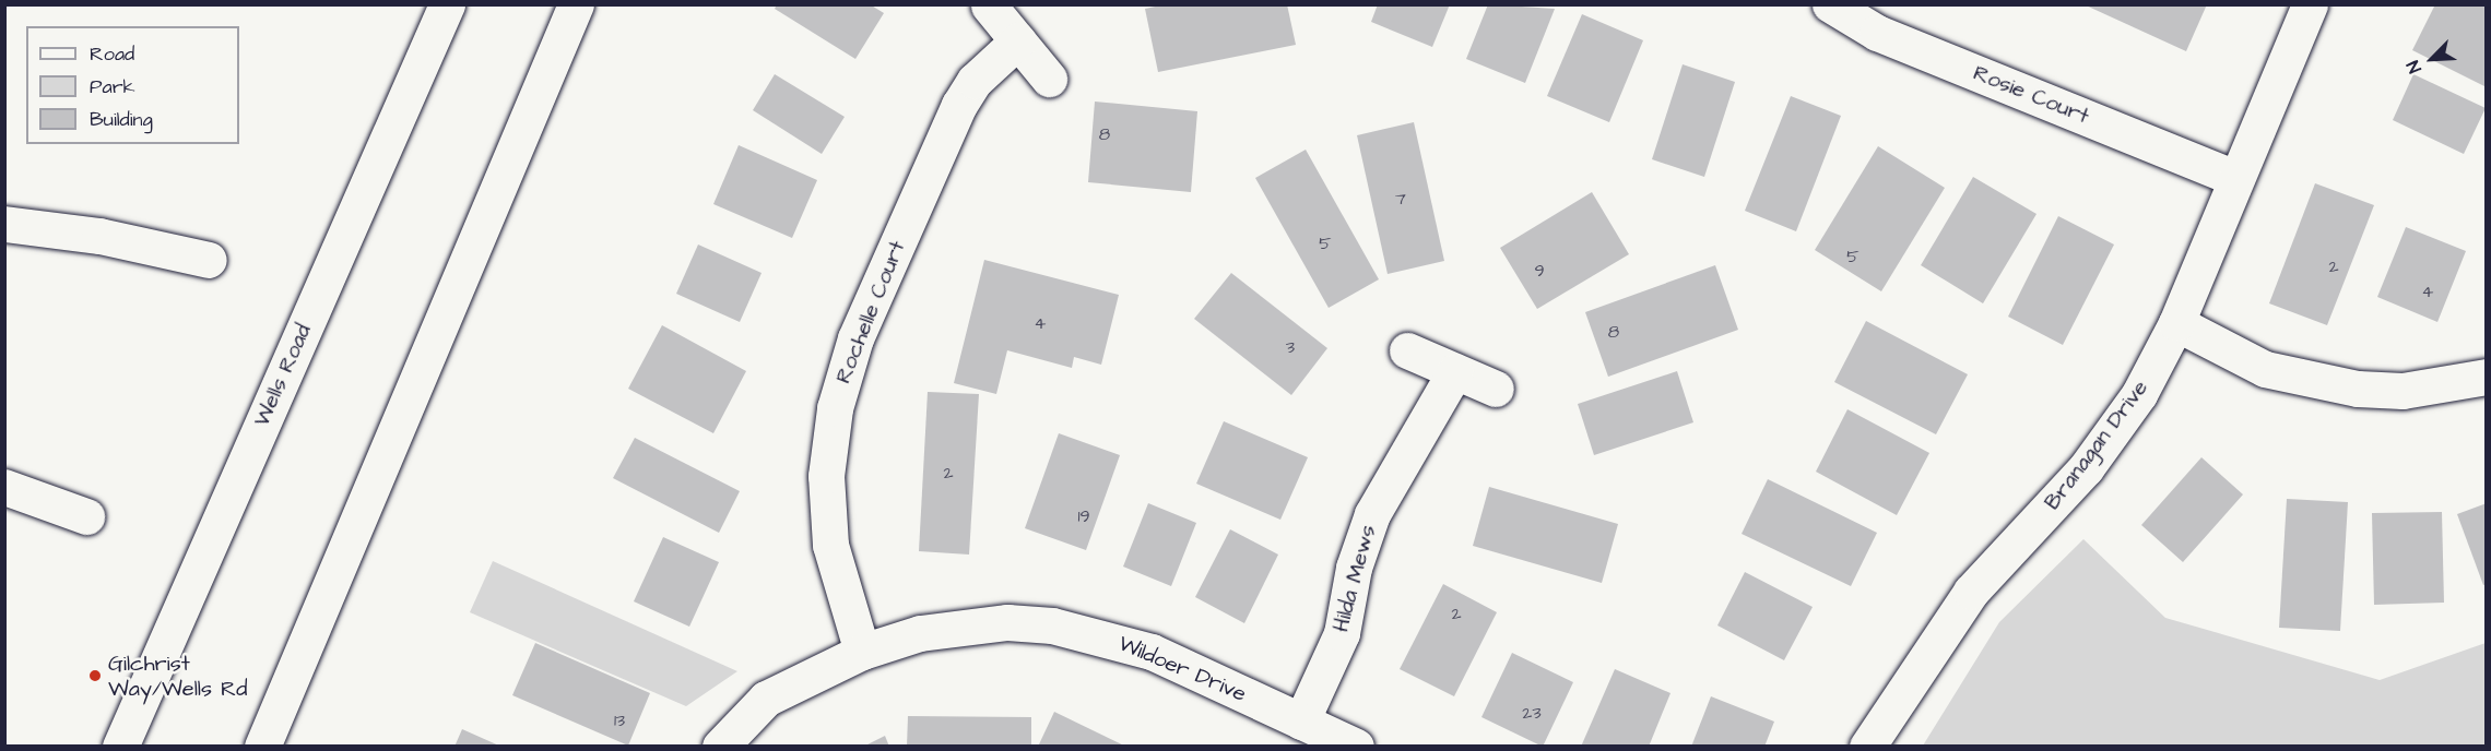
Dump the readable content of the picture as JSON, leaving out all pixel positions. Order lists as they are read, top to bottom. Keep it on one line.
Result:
{"streets":{"street":["Rosie Court","Rochelle Court","Wells Road","Branagan Drive","Hilda Mews","Wildoer Drive"]},"crossings":[["Rosie Court","Branagan Drive"],["Rochelle Court","Wildoer Drive"],["Hilda Mews","Wildoer Drive"]],"places":["Gilchrist Way/Wells Rd"],"house_numbers":["8","7","5","5","2","9","4","4","8","3","2","19","2","23","13"],"legend":["Road","Park","Building"],"north":"bottom left"}
